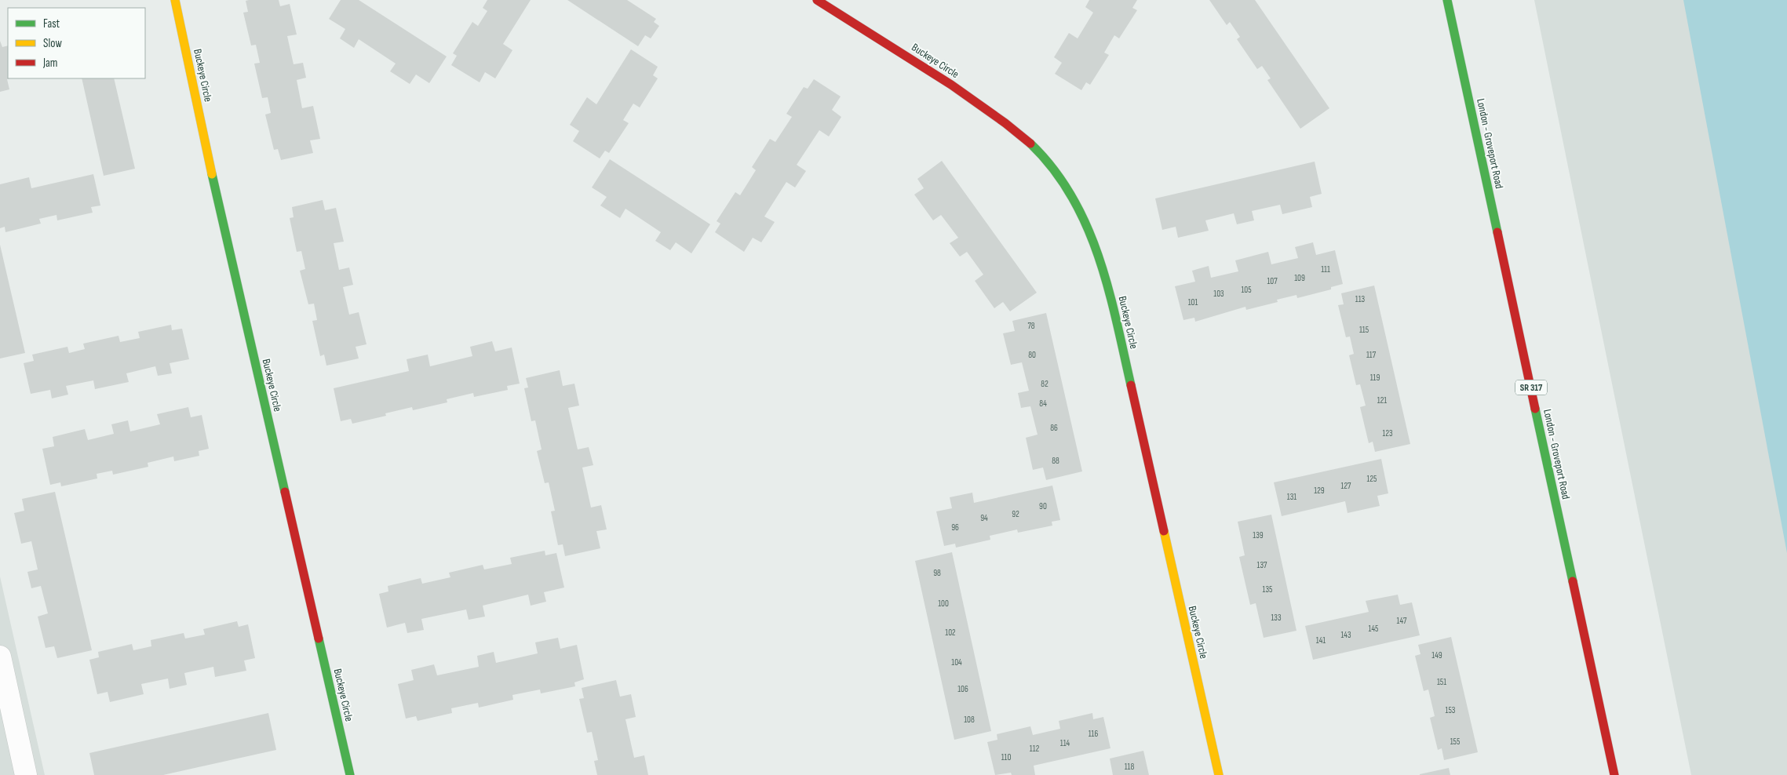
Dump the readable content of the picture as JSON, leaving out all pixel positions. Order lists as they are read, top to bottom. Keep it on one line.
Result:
{"streets":{"street":["Buckeye Circle","London - Groveport Road","SR 317"]},"house_numbers":["111","109","107","105","103","113","101","78","115","80","117","119","82","121","84","86","123","88","125","127","129","131","90","92","94","96","139","137","98","135","100","133","147","145","102","143","141","149","104","151","106","153","108","116","155","114","112","110","118"],"legend":["Fast","Slow","Jam"]}
